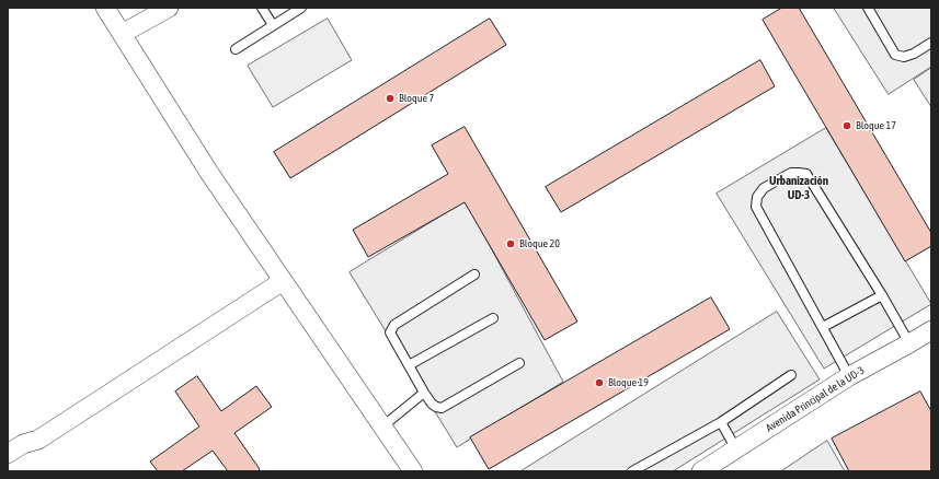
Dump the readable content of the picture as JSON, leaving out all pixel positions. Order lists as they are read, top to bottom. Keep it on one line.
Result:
{"streets":{"street":["Avenida Principal de la UD-3"]},"districts":["Urbanización UD-3"],"places":["Bloque 7","Bloque 17","Bloque 20","Bloque 19"]}
